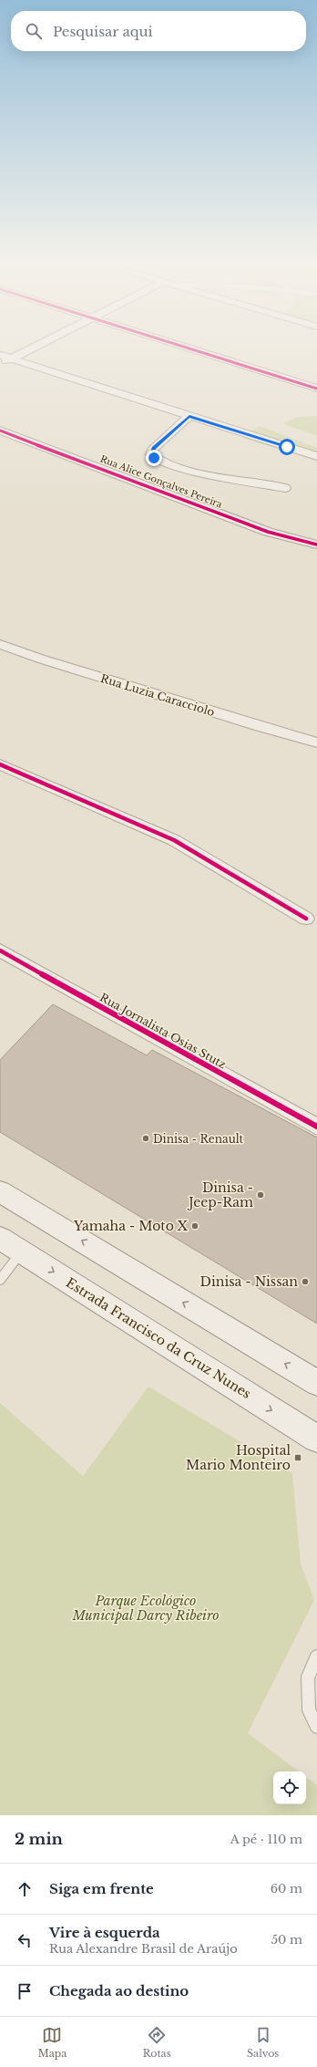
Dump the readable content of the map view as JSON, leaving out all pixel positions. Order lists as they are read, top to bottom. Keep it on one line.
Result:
{"streets":{"main road":["Estrada Francisco da Cruz Nunes"],"street":["Rua Alice Gonçalves Pereira","Rua Luzia Caracciolo","Rua Jornalista Osias Stutz"]},"parks":["Parque Ecológico Municipal Darcy Ribeiro"],"places":{"other":["Dinisa - Renault","Dinisa - Jeep-Ram","Yamaha - Moto X","Dinisa - Nissan"],"transit":["Hospital Mario Monteiro"]},"page":{"search":"Pesquisar aqui","heading":["2 min","A pé · 110 m"],"list":[["Siga em frente","60 m"],["Vire à esquerda","Rua Alexandre Brasil de Araújo","50 m"],"Chegada ao destino"],"nav":["Mapa","Rotas","Salvos"]}}
